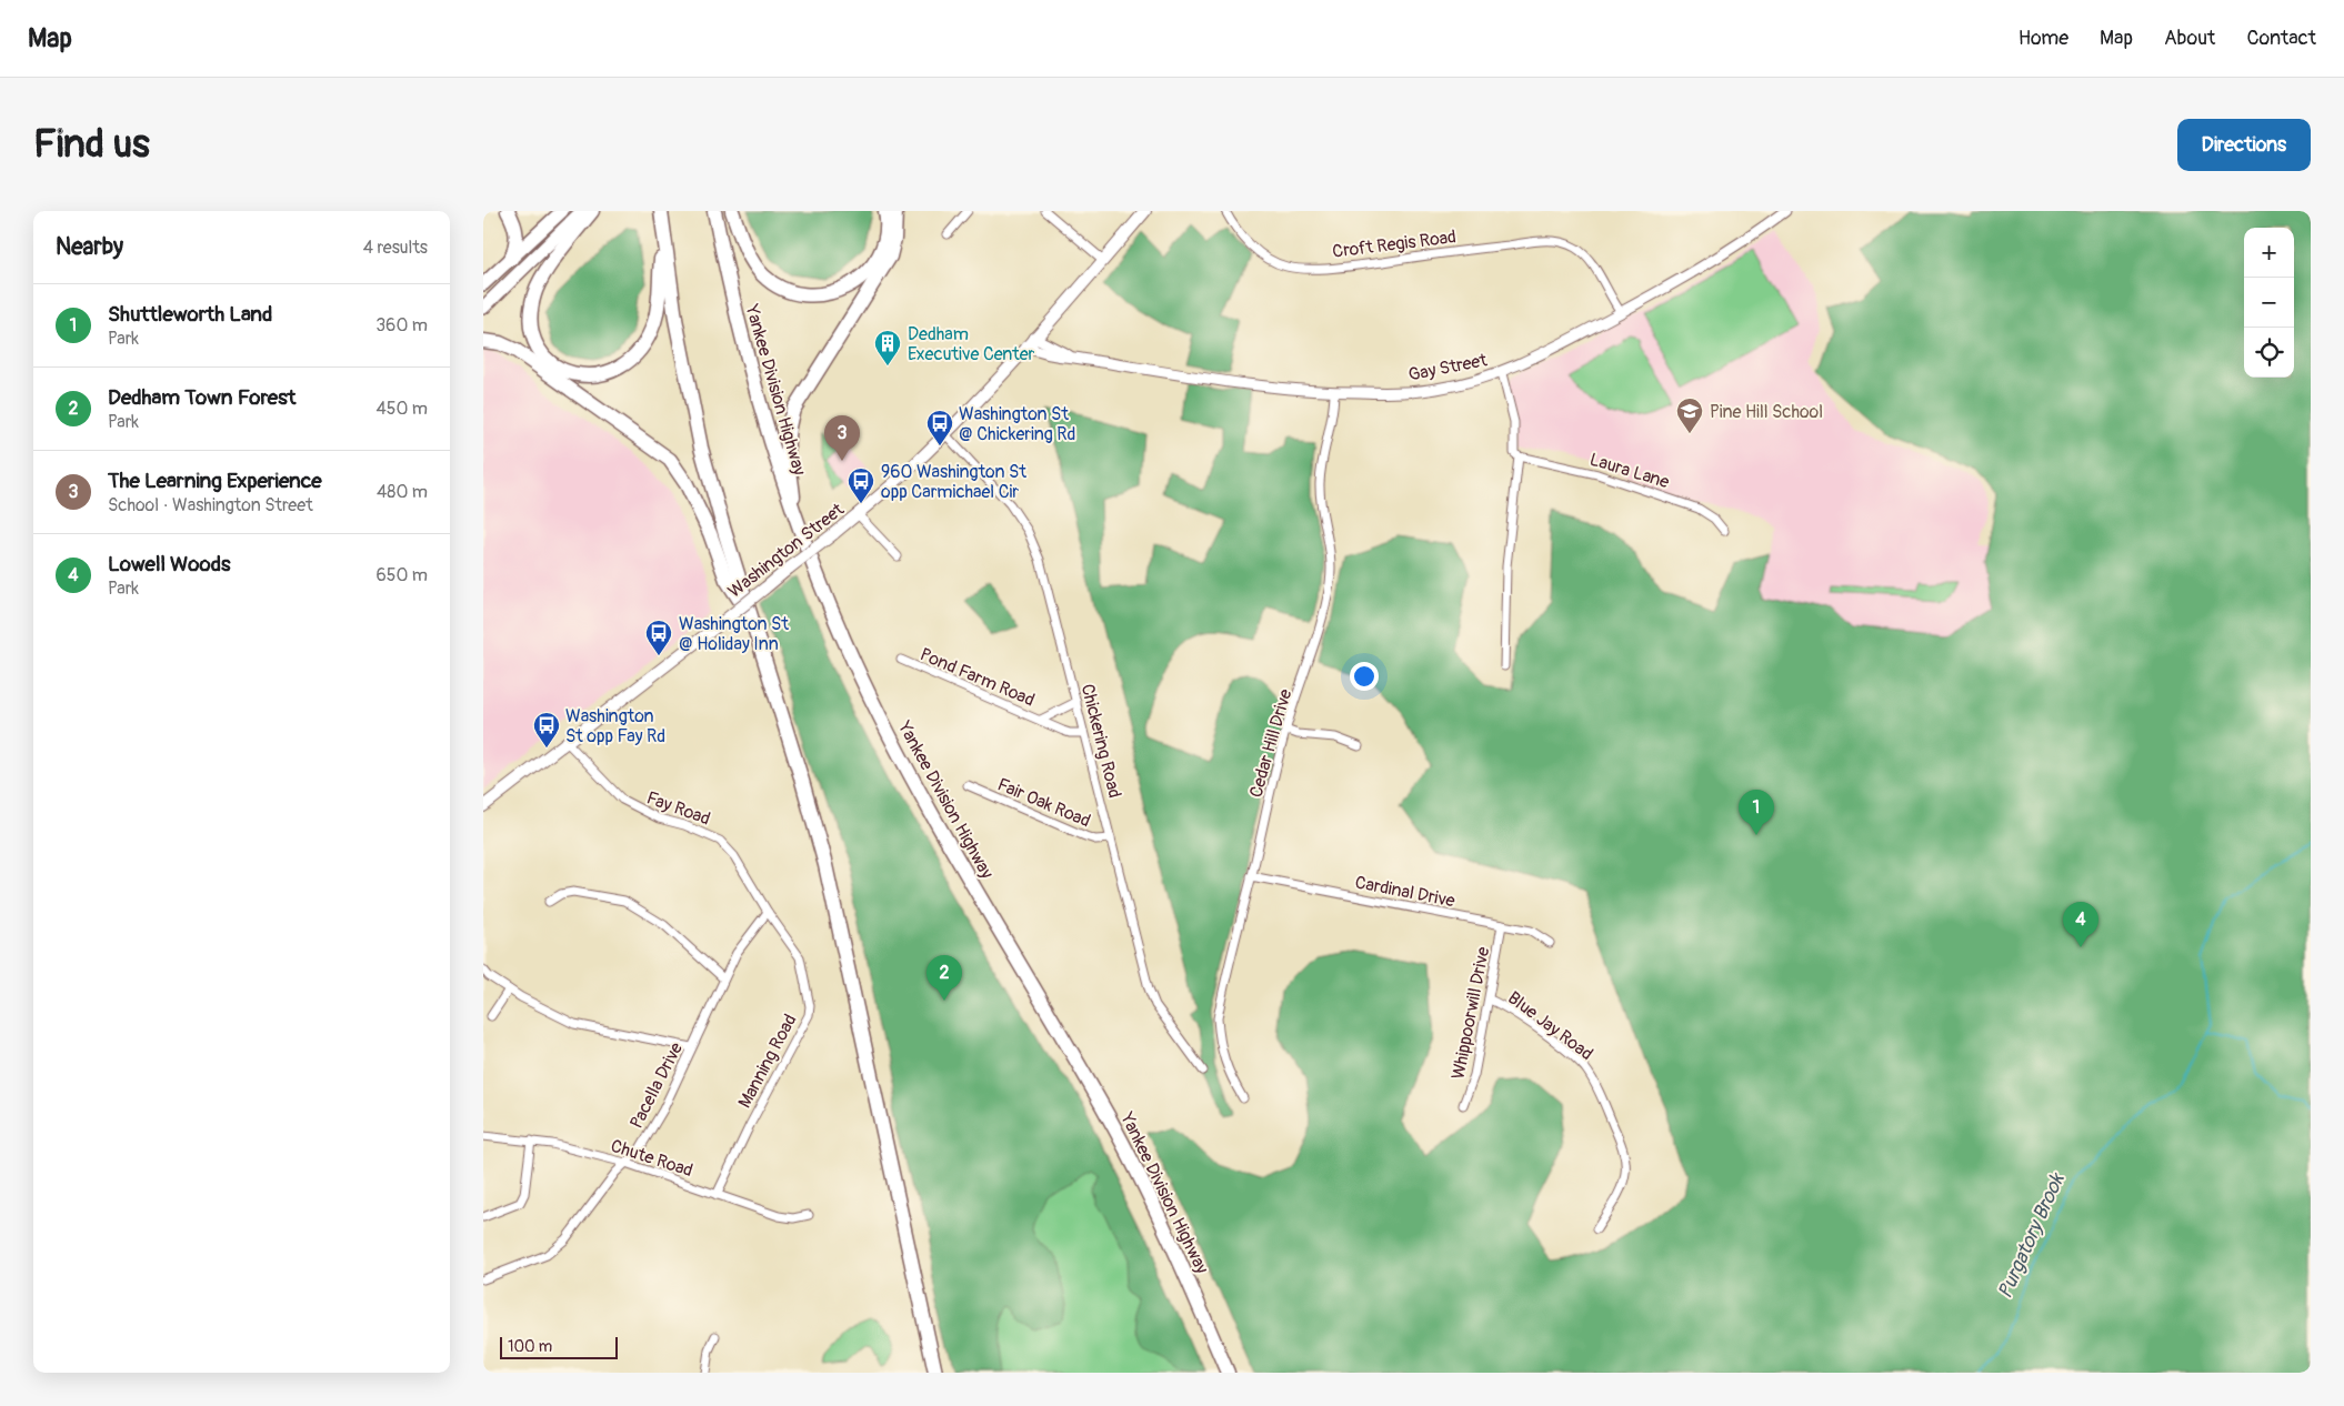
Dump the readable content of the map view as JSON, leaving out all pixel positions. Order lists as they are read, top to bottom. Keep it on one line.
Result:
{"streets":{"highway":["Yankee Division Highway"],"main road":["Washington Street"],"street":["Croft Regis Road","Gay Street","Laura Lane","Pond Farm Road","Chickering Road","Cedar Hill Drive","Fair Oak Road","Fay Road","Cardinal Drive","Whippoorwill Drive","Blue Jay Road","Manning Road","Pacella Drive","Chute Road"]},"crossings":[["Croft Regis Road","Gay Street"],["Gay Street","Washington Street"],["Gay Street","Cedar Hill Drive"],["Washington Street","Chickering Road"],["Washington Street","Fay Road"],["Pond Farm Road","Chickering Road"],["Chickering Road","Fair Oak Road"],["Cedar Hill Drive","Cardinal Drive"],["Fay Road","Manning Road"],["Fay Road","Pacella Drive"],["Cardinal Drive","Whippoorwill Drive"],["Whippoorwill Drive","Blue Jay Road"],["Manning Road","Pacella Drive"],["Manning Road","Chute Road"],["Pacella Drive","Chute Road"]],"water":["Purgatory Brook"],"places":{"building":["Dedham Executive Center"],"school or university":["Pine Hill School"],"bus stop":["Washington St @ Chickering Rd","960 Washington St opp Carmichael Cir","Washington St @ Holiday Inn","Washington St opp Fay Rd"]},"scale_bar":"100 m","page":{"header":"Map","nav":["Home","Map","About","Contact"],"buttons":"Directions","title":"Find us","heading":["Nearby","4 results"],"map_buttons":["+","−"],"list":[{"mark":"1","name":"Shuttleworth Land","note":"Park","value":"360 m"},{"mark":"2","name":"Dedham Town Forest","note":"Park","value":"450 m"},{"mark":"3","name":"The Learning Experience","note":"School · Washington Street","value":"480 m"},{"mark":"4","name":"Lowell Woods","note":"Park","value":"650 m"}],"pins":["3","1","4","2"],"scale":"100 m"}}
